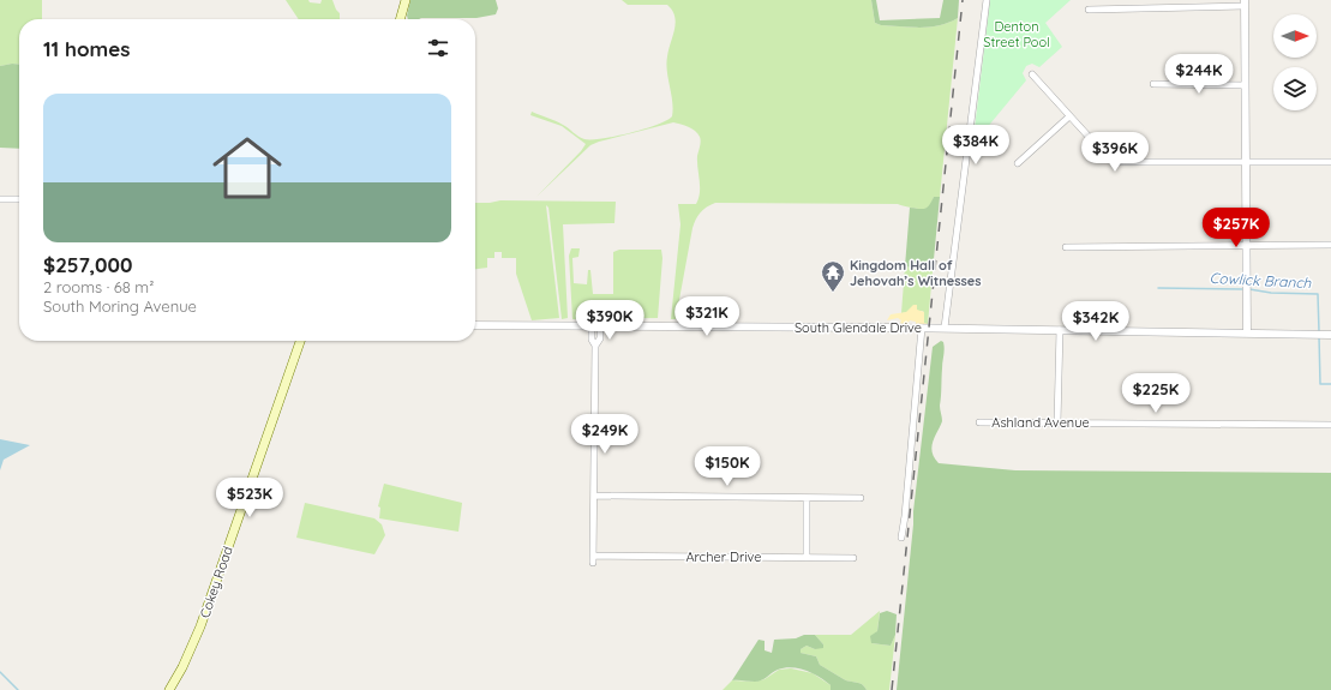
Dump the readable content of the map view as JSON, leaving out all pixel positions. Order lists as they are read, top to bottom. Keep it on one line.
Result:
{"streets":{"main road":["Cokey Road"],"street":["South Glendale Drive","Ashland Avenue","Archer Drive"]},"water":["Cowlick Branch"],"parks":["Denton Street Pool"],"places":{"temple":["Kingdom Hall of Jehovah’s Witnesses"]},"north":"right","page":{"heading":"11 homes","price":["$244K","$384K","$396K","$257K","$321K","$390K","$342K","$225K","$249K","$150K","$523K"],"list":[{"name":"$257,000","note":"2 rooms · 68 m² · South Moring Avenue"}]}}
